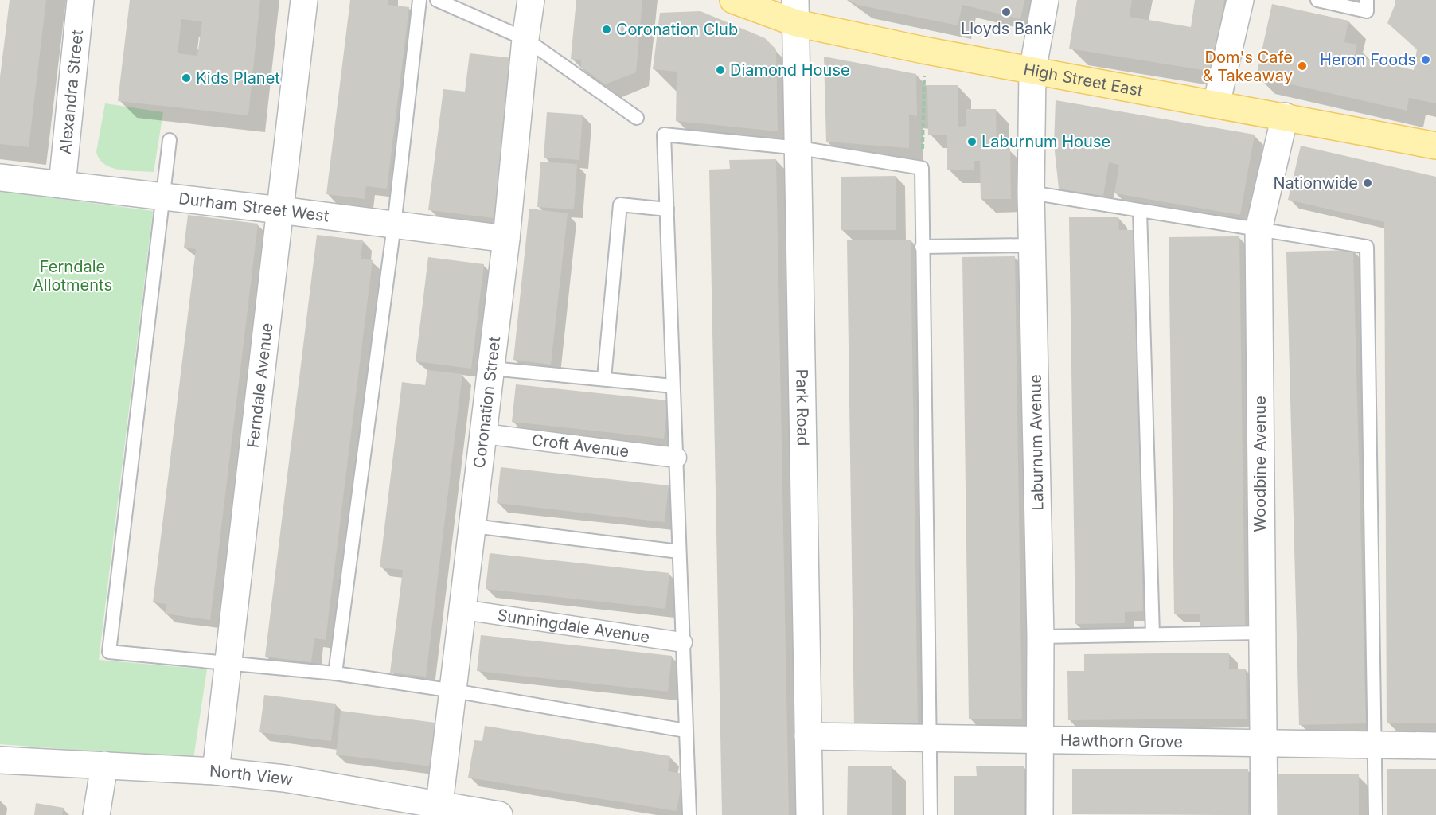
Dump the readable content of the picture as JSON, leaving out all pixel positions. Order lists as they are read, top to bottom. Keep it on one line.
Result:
{"streets":{"main road":["High Street East"],"street":["Alexandra Street","Durham Street West","Ferndale Avenue","Coronation Street","Park Road","Laburnum Avenue","Croft Avenue","Woodbine Avenue","Sunningdale Avenue","Hawthorn Grove","North View"]},"crossings":[["High Street East","Park Road"],["High Street East","Laburnum Avenue"],["High Street East","Woodbine Avenue"],["Alexandra Street","Durham Street West"],["Durham Street West","Ferndale Avenue"],["Durham Street West","Coronation Street"],["Ferndale Avenue","North View"],["Coronation Street","Croft Avenue"],["Coronation Street","Sunningdale Avenue"],["Coronation Street","North View"],["Park Road","Hawthorn Grove"],["Laburnum Avenue","Hawthorn Grove"],["Woodbine Avenue","Hawthorn Grove"]],"parks":["Ferndale Allotments"],"places":["Lloyds Bank","Coronation Club","Heron Foods","Dom's Cafe & Takeaway","Diamond House","Kids Planet","Laburnum House","Nationwide"]}
